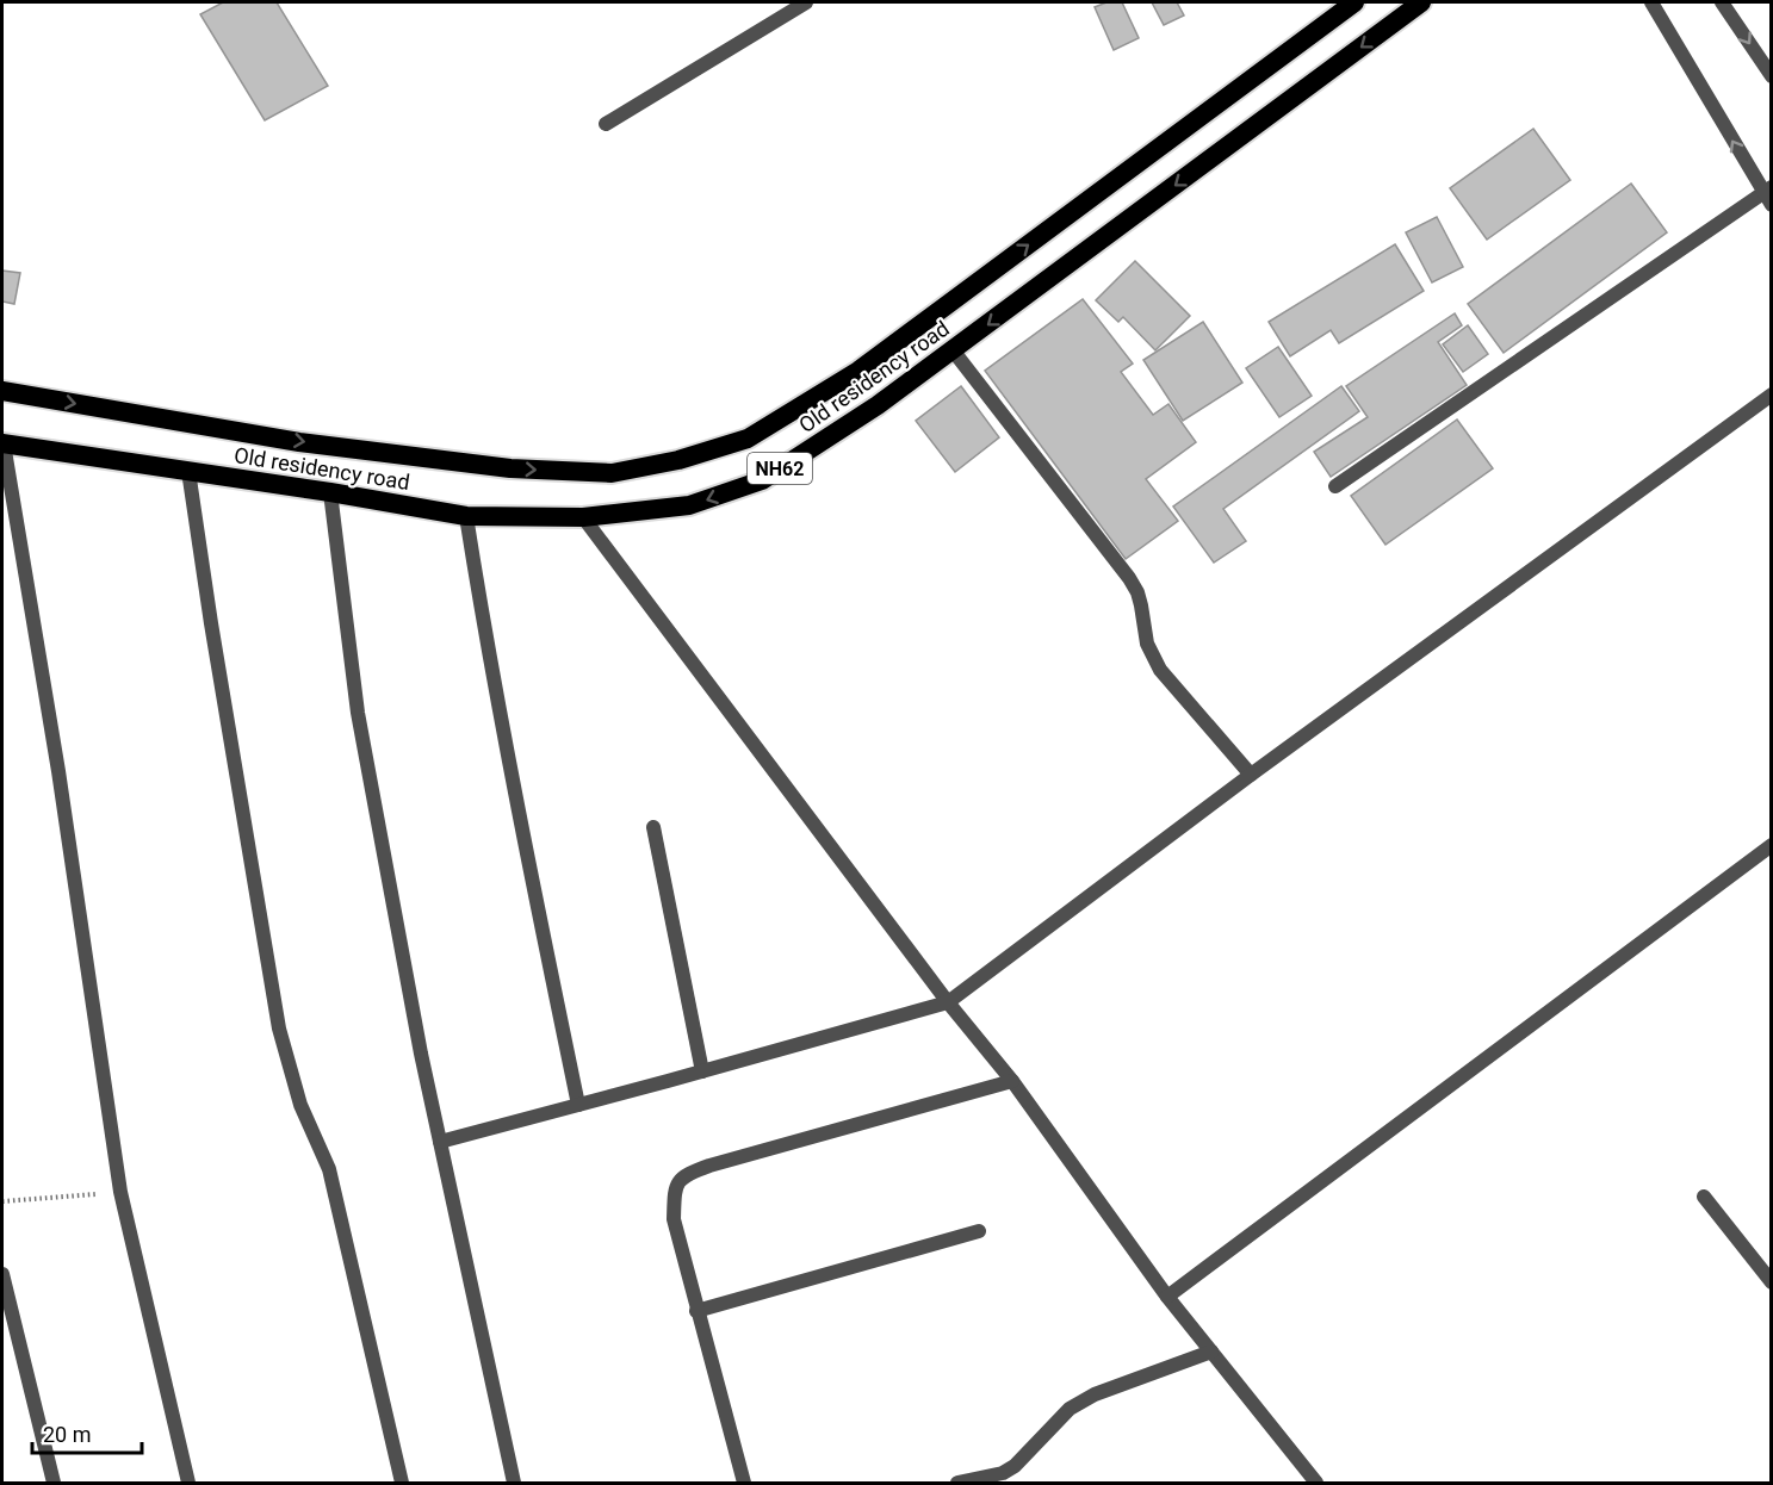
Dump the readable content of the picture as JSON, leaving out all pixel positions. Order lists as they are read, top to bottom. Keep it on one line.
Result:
{"streets":{"highway":["Old residency road","NH62"]},"scale_bar":"20 m"}
